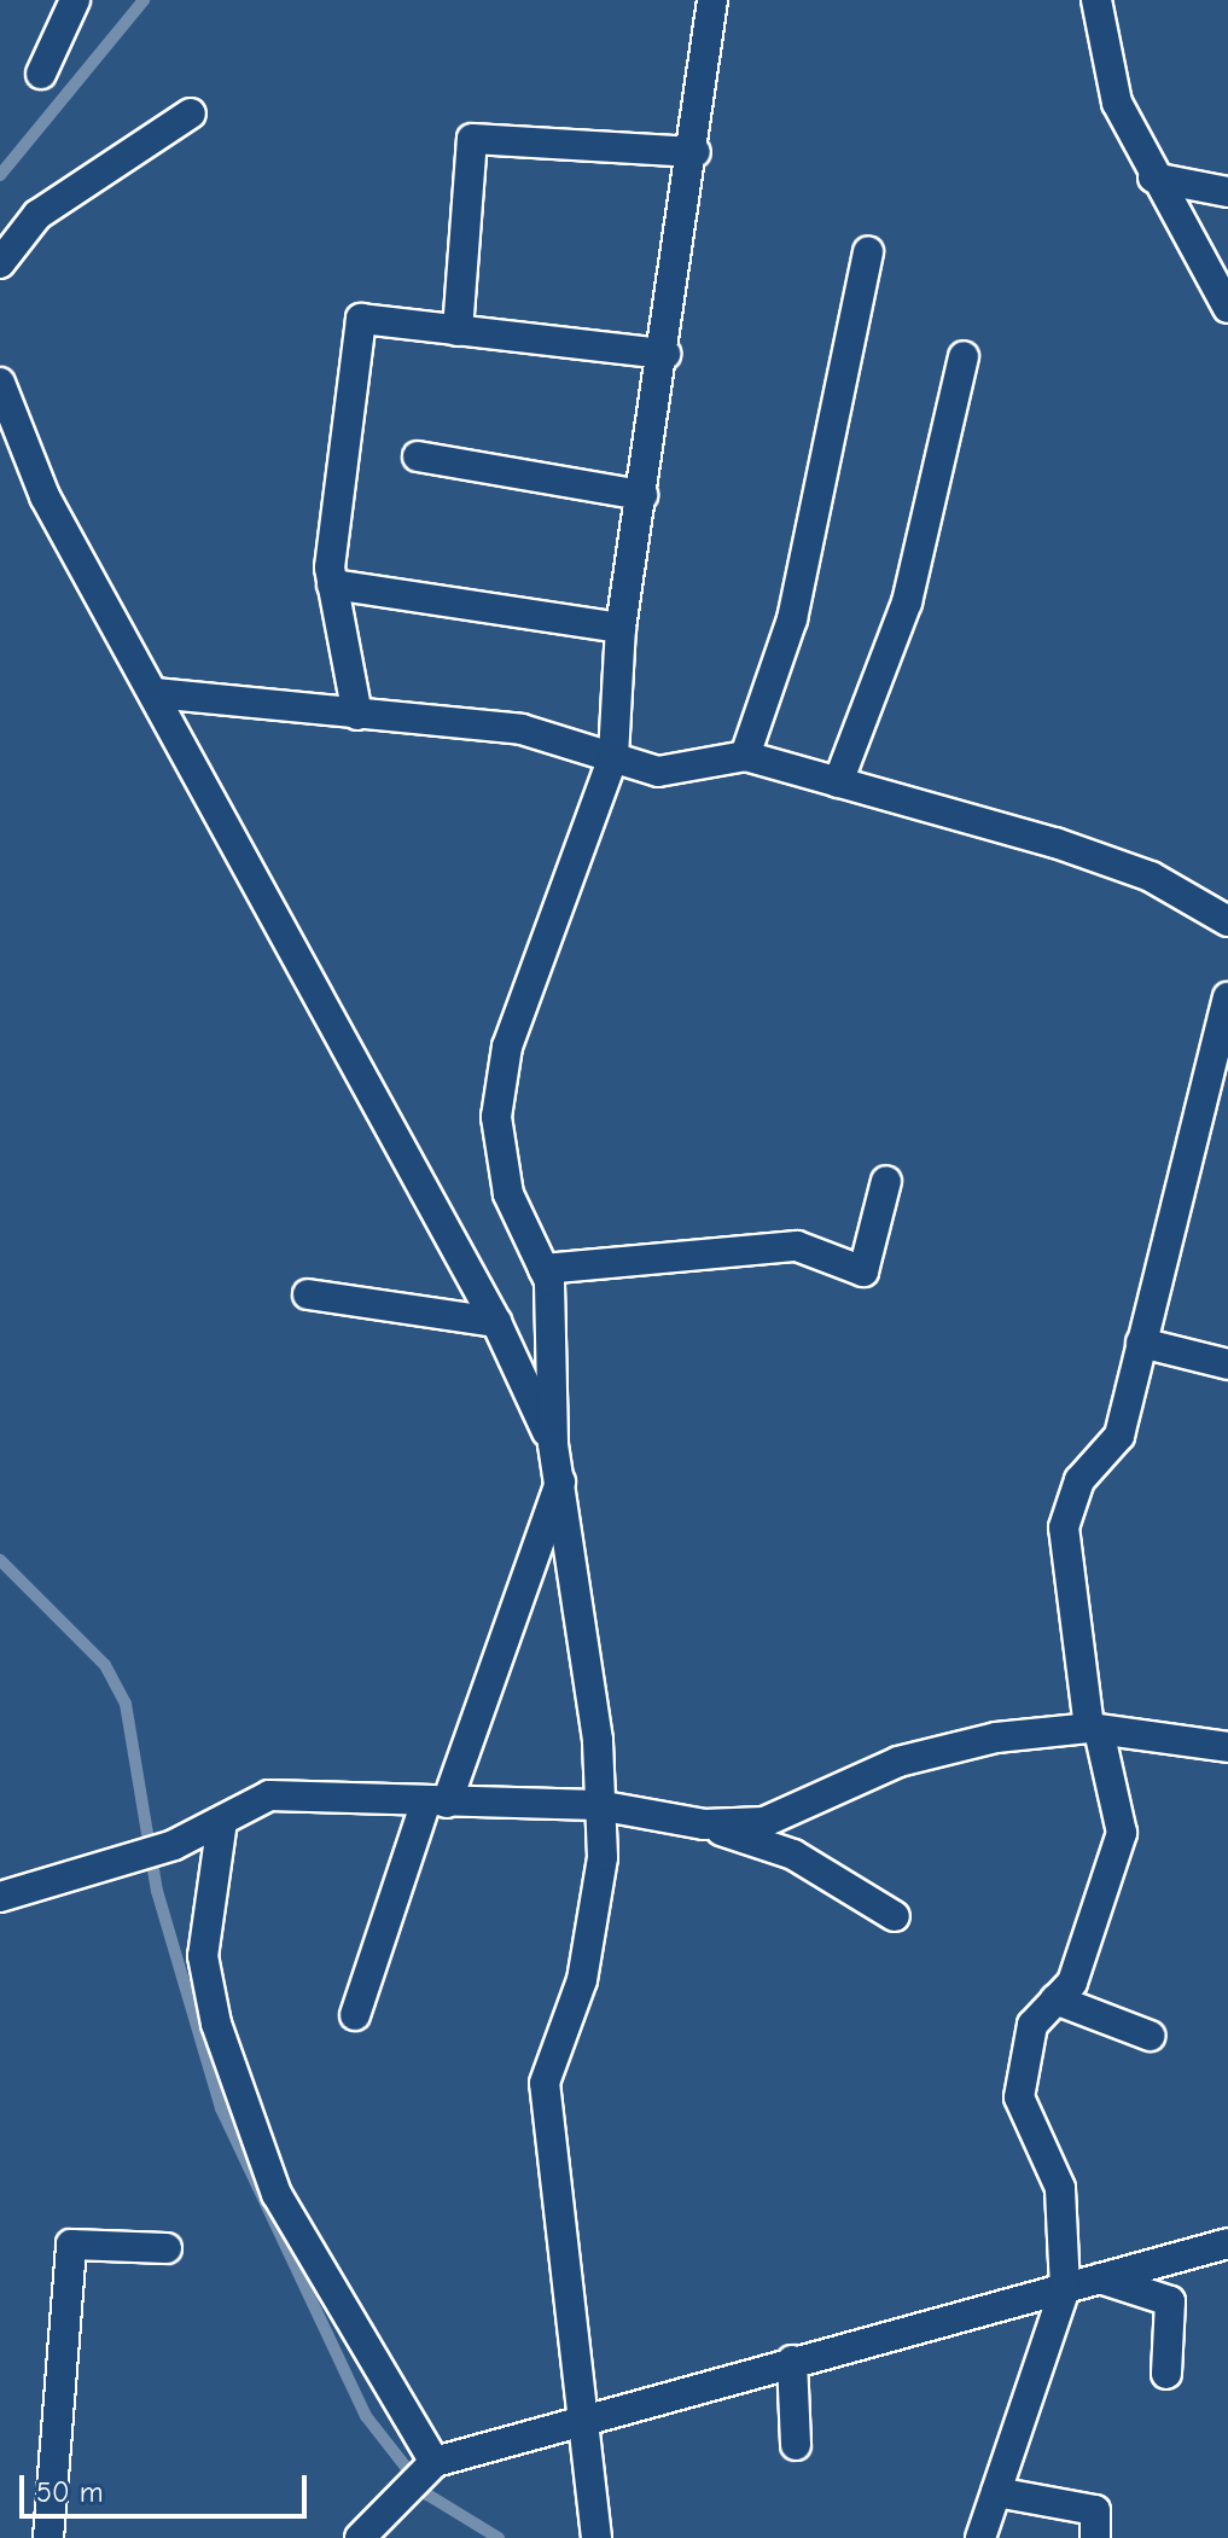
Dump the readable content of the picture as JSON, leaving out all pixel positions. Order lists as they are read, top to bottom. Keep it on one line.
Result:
{"scale_bar":"50 m"}
